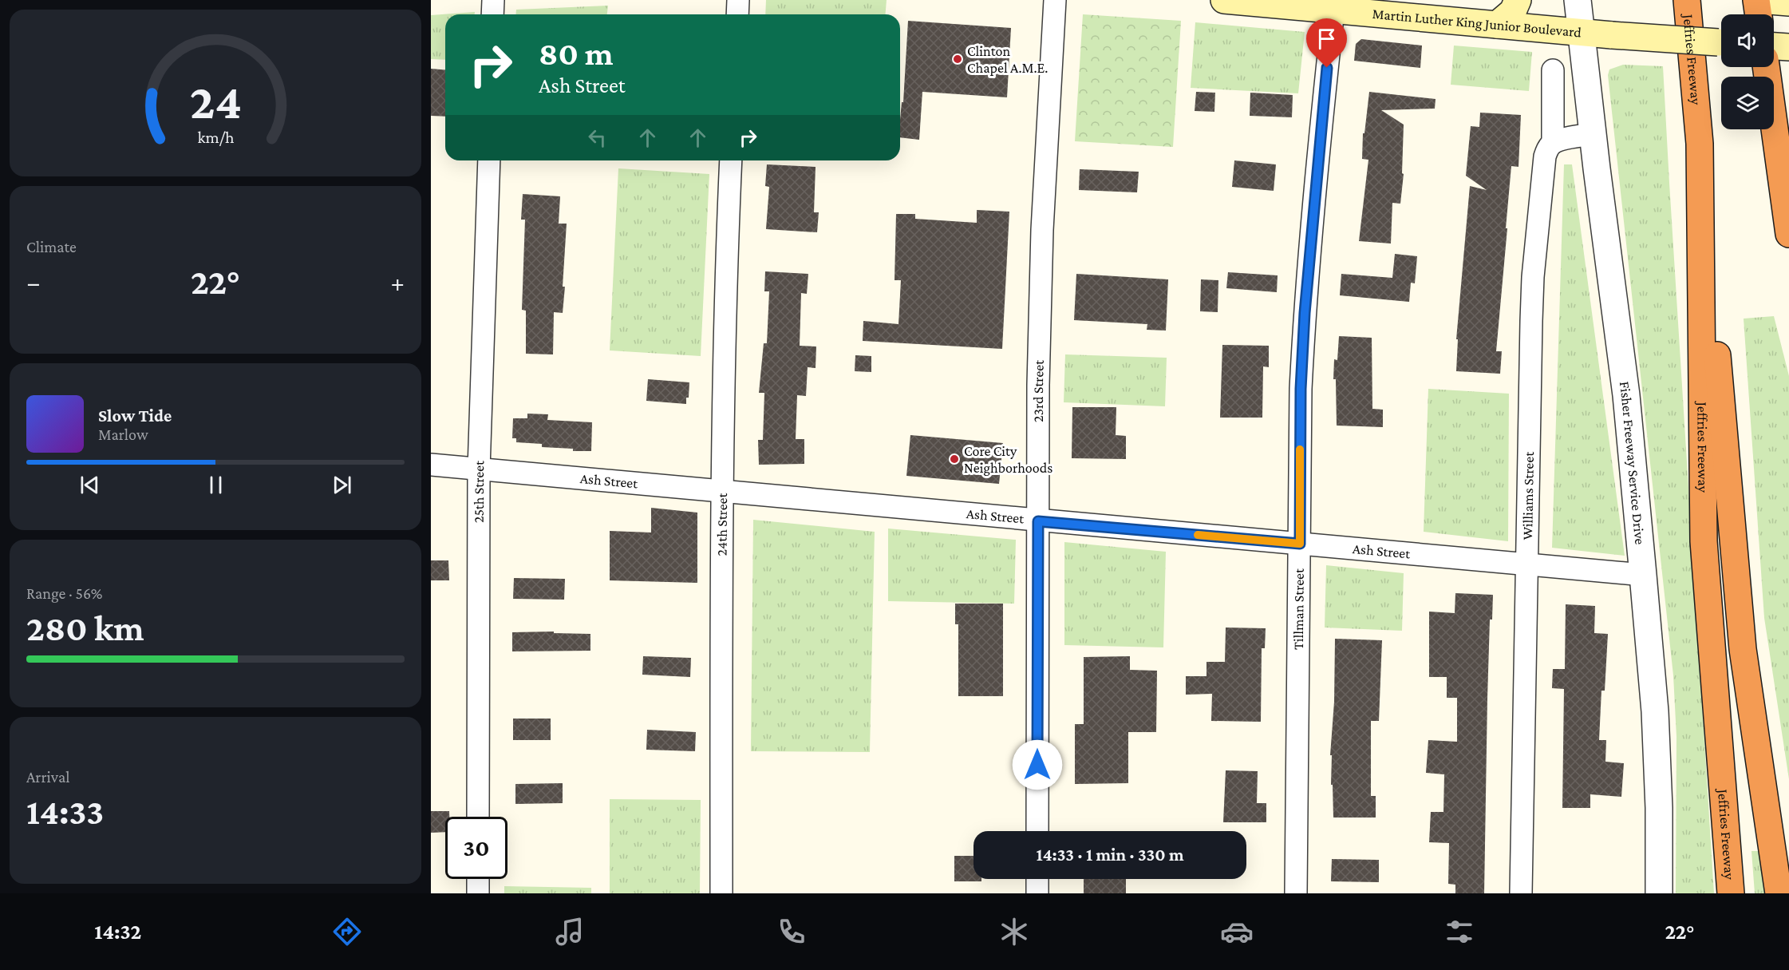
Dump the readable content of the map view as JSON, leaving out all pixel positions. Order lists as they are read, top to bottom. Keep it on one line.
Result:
{"streets":{"highway":["Jeffries Freeway"],"main road":["Martin Luther King Junior Boulevard"],"street":["23rd Street","Fisher Freeway Service Drive","Ash Street","25th Street","Williams Street","24th Street","Tillman Street"]},"crossings":[["Martin Luther King Junior Boulevard","Fisher Freeway Service Drive"],["Martin Luther King Junior Boulevard","Tillman Street"],["23rd Street","Ash Street"],["Fisher Freeway Service Drive","Ash Street"],["Ash Street","25th Street"],["Ash Street","Williams Street"],["Ash Street","24th Street"],["Ash Street","Tillman Street"]],"places":["Clinton Chapel A.M.E.","Core City Neighborhoods"],"page":{"turn":["80 m","Ash Street"],"tile":["Climate",["Range · 56%","280 km"],["Arrival","14:33"]],"heat":["−","22°","+"],"song":["Slow Tide","Marlow"],"limit":"30","trip":"14:33 · 1 min · 330 m","tabs":["14:32","22°"],"gauge":["24","km/h"]}}
